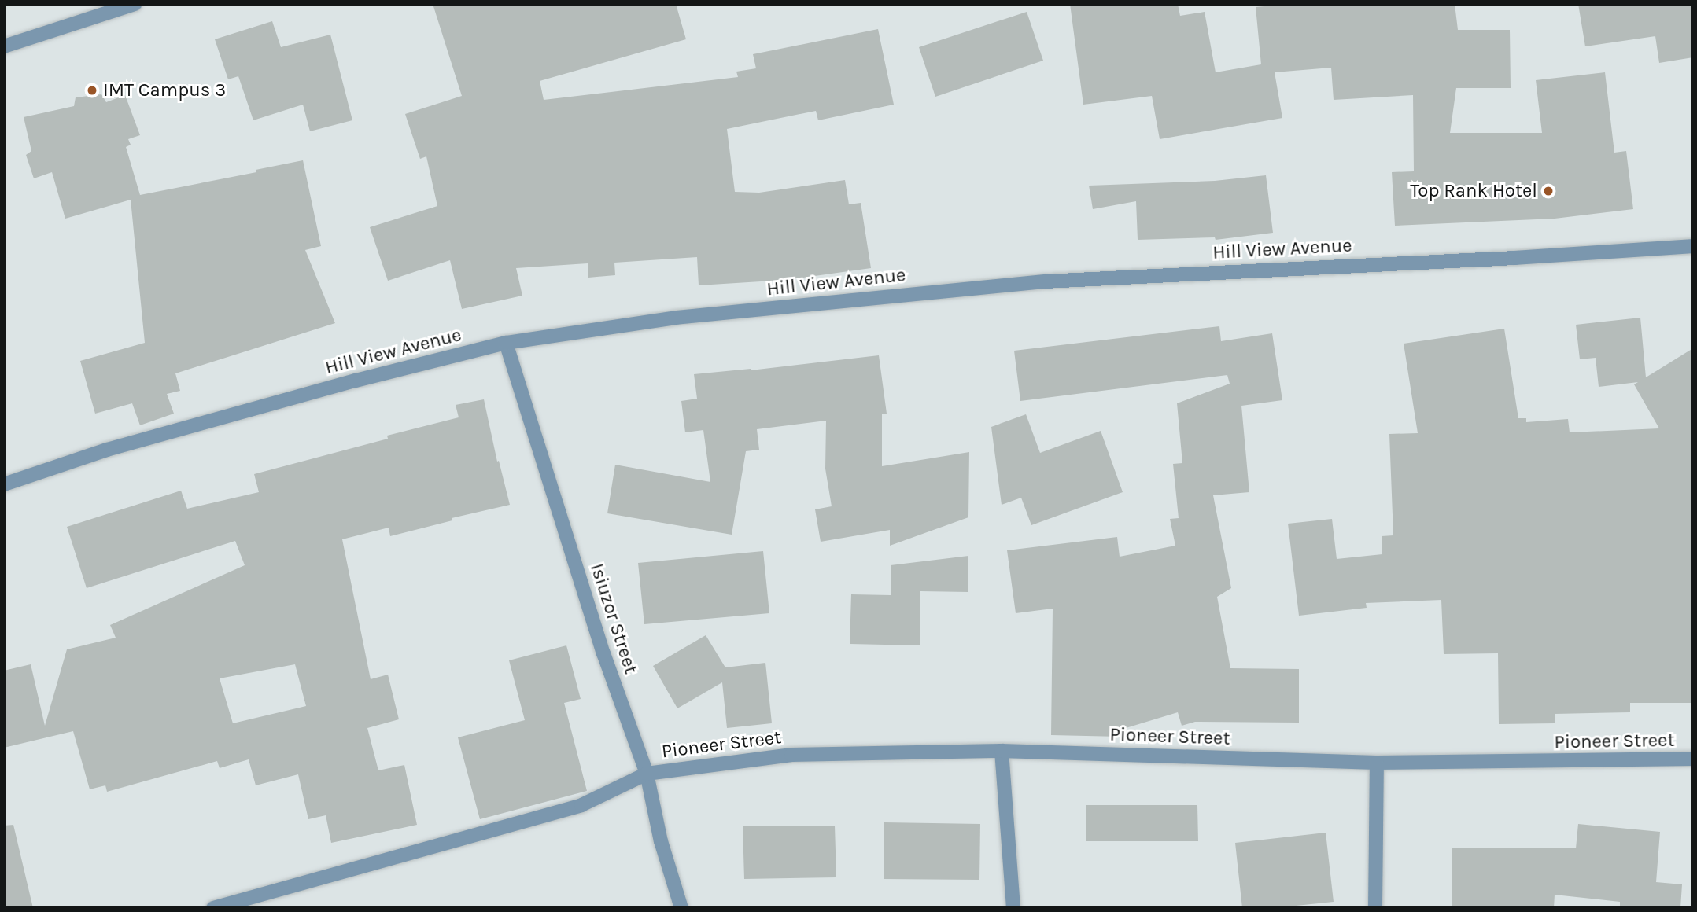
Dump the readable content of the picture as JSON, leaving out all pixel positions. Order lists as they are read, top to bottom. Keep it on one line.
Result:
{"streets":{"street":["Hill View Avenue","Isiuzor Street","Pioneer Street"]},"crossings":[["Hill View Avenue","Isiuzor Street"],["Isiuzor Street","Pioneer Street"]],"places":["IMT Campus 3","Top Rank Hotel"]}
